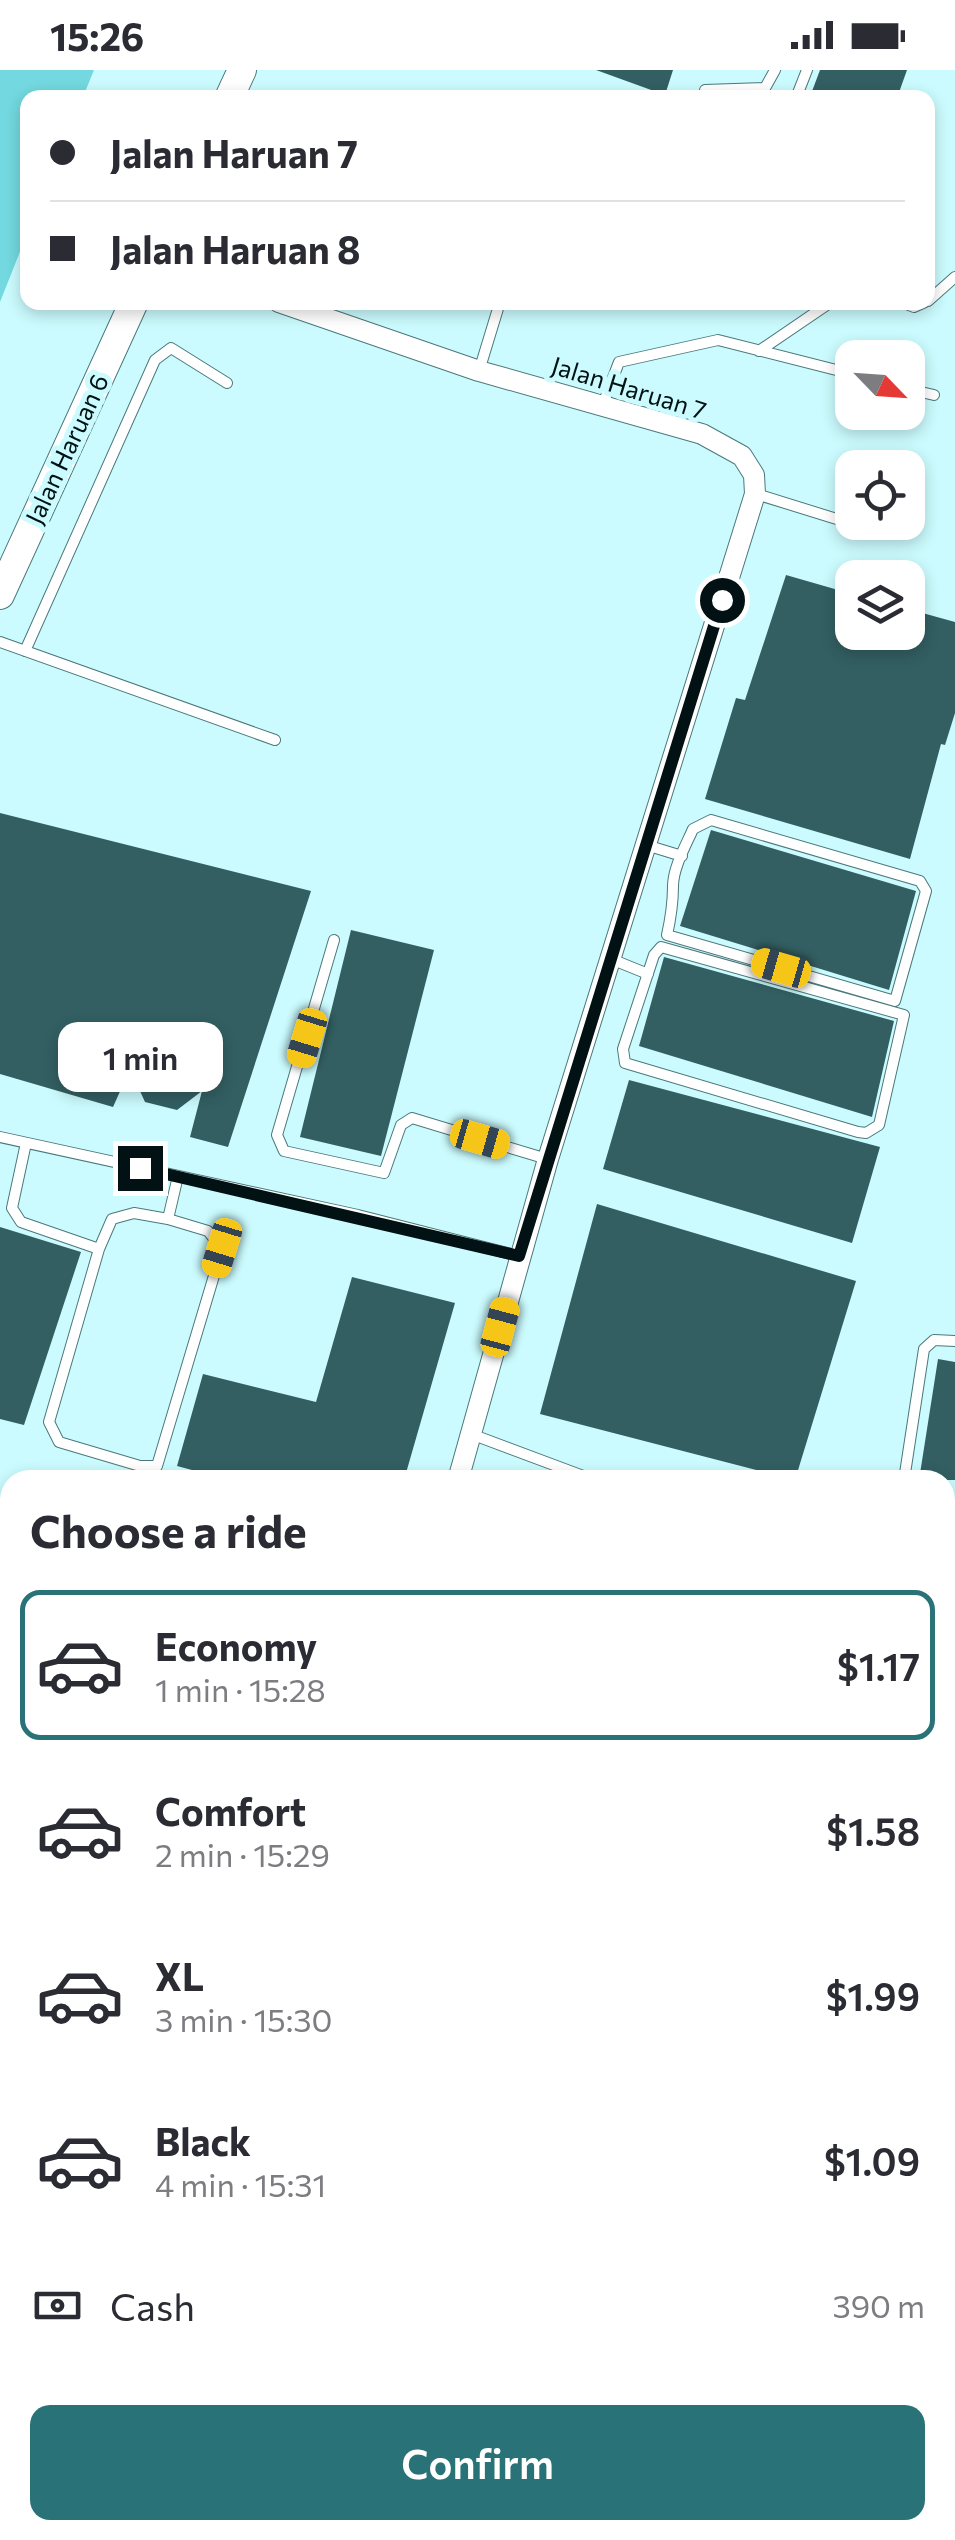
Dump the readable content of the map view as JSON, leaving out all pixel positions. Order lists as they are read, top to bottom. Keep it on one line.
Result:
{"streets":{"street":["Jalan Haruan 7","Jalan Haruan 6"]},"north":"bottom right","page":{"status":"15:26","banner":["Jalan Haruan 7","Jalan Haruan 8"],"bubble":"1 min","heading":"Choose a ride","list":[{"name":"Economy","note":"1 min · 15:28","value":"$1.17"},{"name":"Comfort","note":"2 min · 15:29","value":"$1.58"},{"name":"XL","note":"3 min · 15:30","value":"$1.99"},{"name":"Black","note":"4 min · 15:31","value":"$1.09"}],"pay":["Cash","390 m"],"buttons":"Confirm"}}
